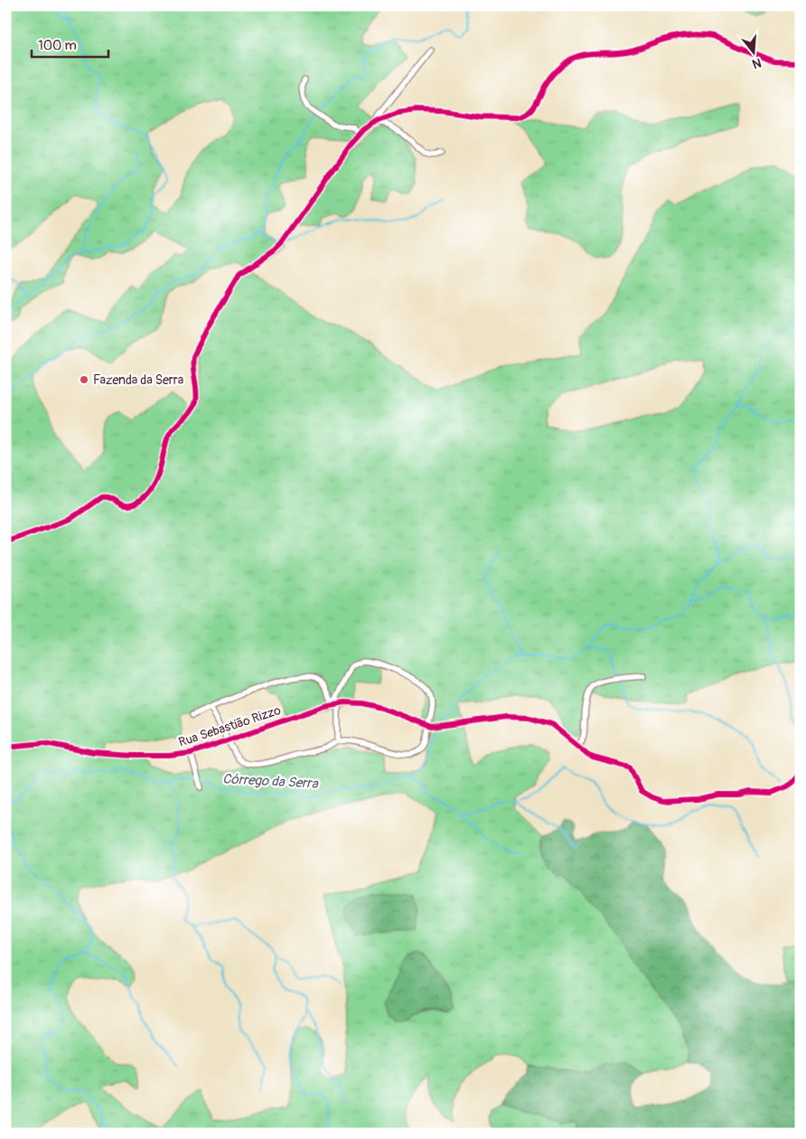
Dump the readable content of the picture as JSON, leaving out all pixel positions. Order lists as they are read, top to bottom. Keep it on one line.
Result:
{"streets":{"street":["Rua Sebastião Rizzo"]},"water":["Córrego da Serra"],"places":["Fazenda da Serra"],"scale_bar":"100 m","north":"bottom"}
